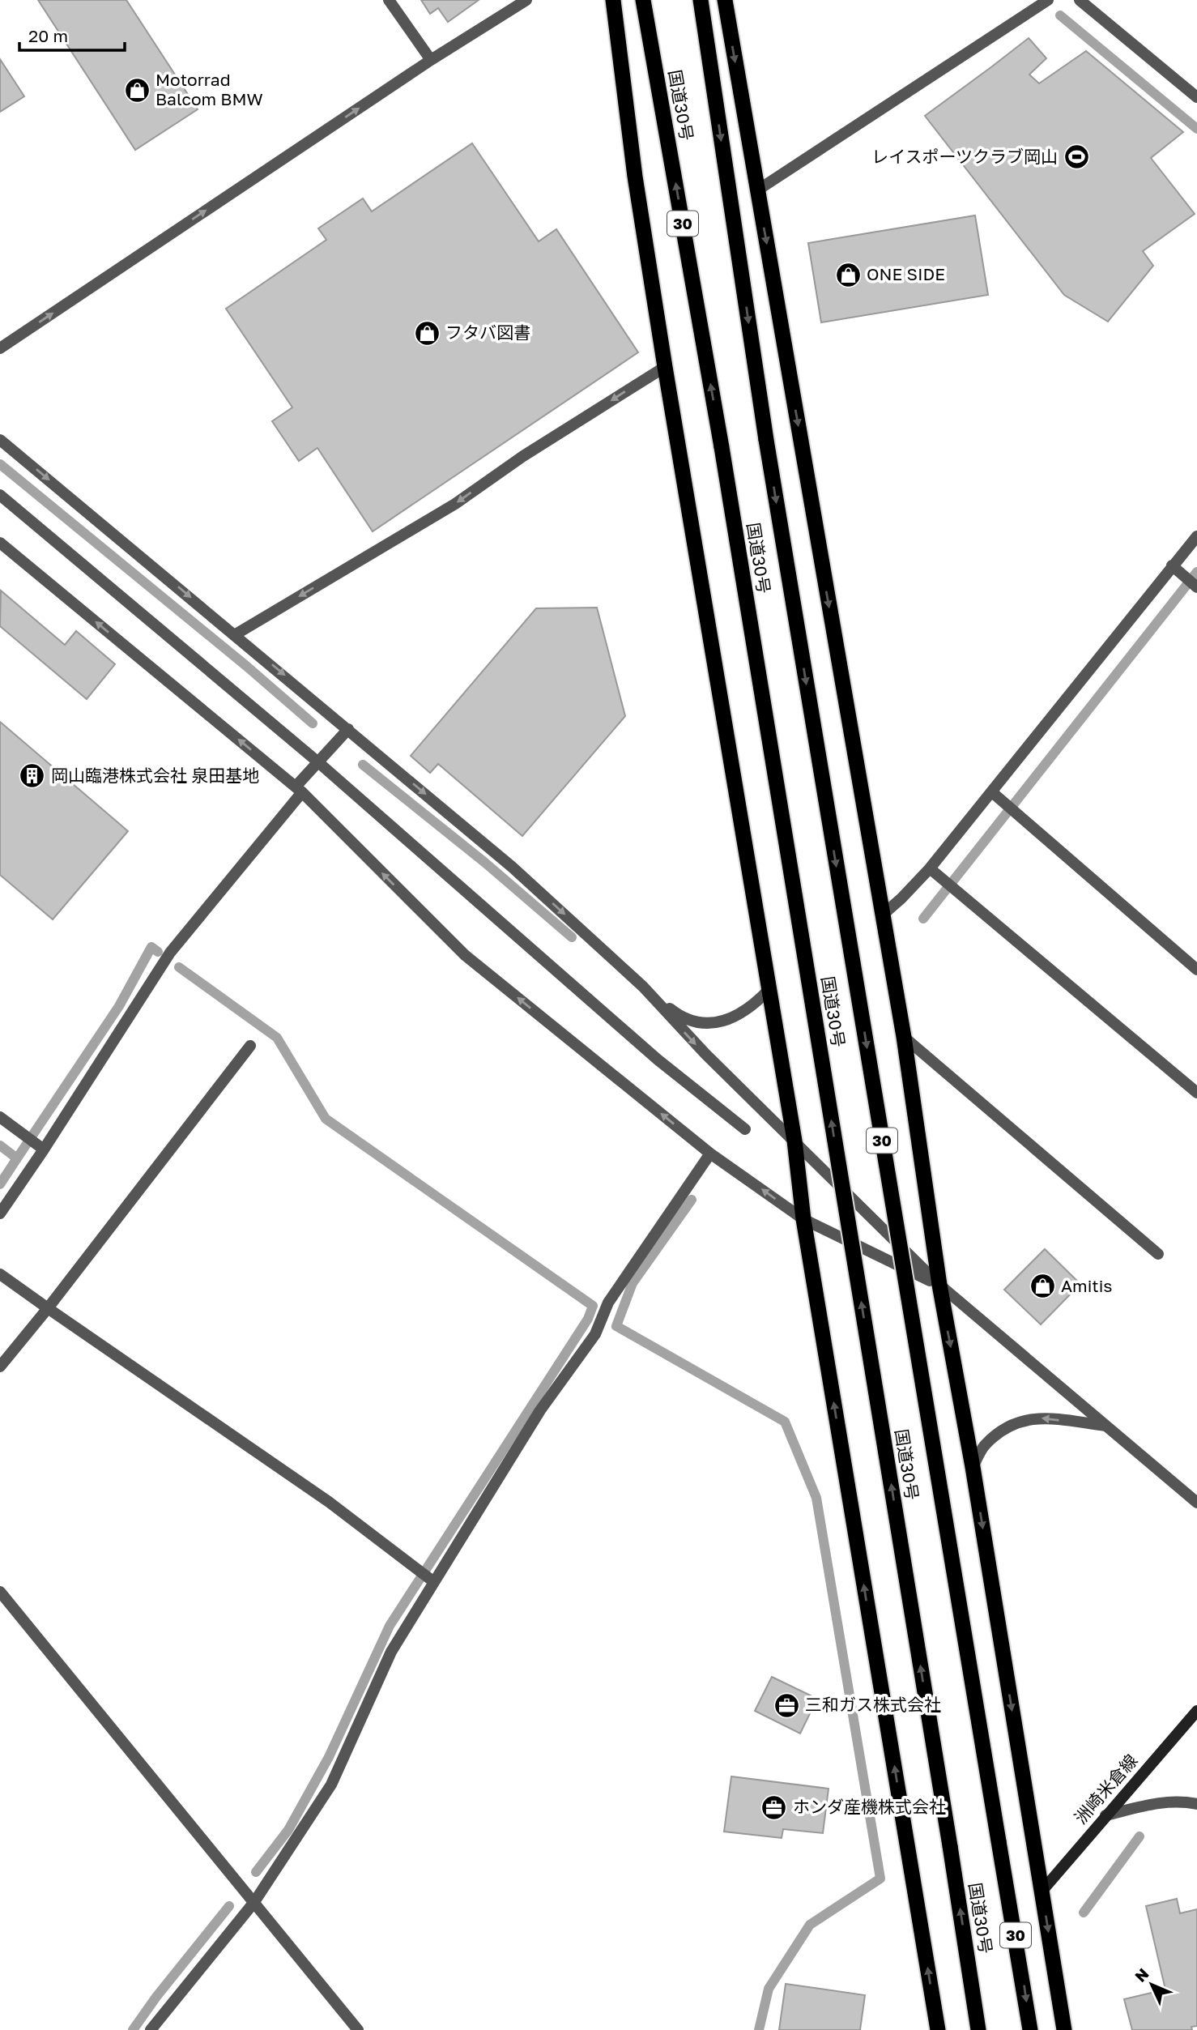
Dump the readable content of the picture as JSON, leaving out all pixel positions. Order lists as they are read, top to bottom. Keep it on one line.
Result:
{"streets":{"highway":["国道30号","30"],"main road":["洲崎米倉線"]},"places":{"shop":["Motorrad Balcom BMW","ONE SIDE","フタバ図書","Amitis"],"sports":["レイスポーツクラブ岡山"],"building":["岡山臨港株式会社 泉田基地"],"office":["三和ガス株式会社","ホンダ産機株式会社"]},"scale_bar":"20 m","north":"top left"}
